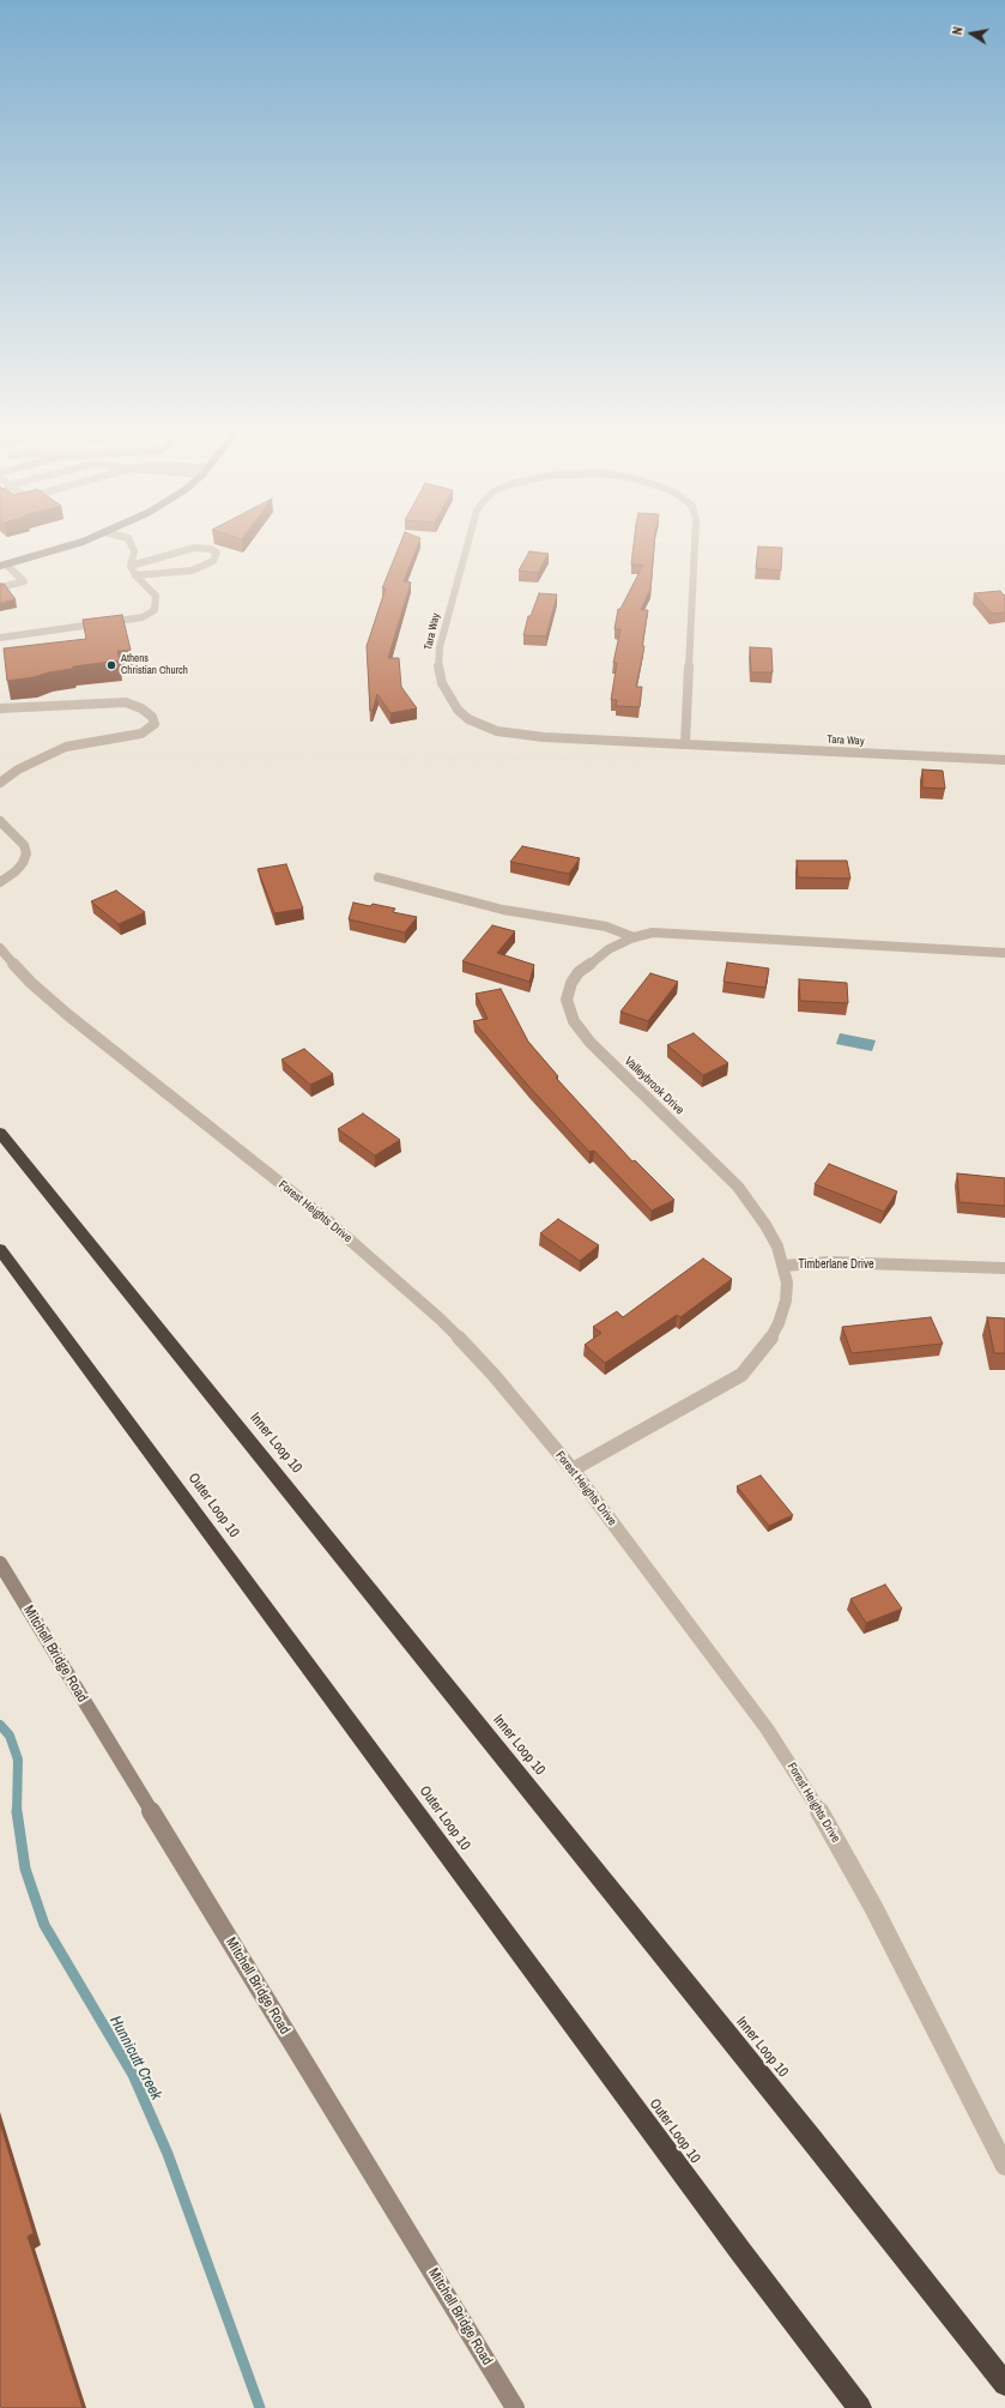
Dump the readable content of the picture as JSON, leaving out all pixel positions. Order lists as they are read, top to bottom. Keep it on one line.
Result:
{"streets":{"highway":["Inner Loop 10","Outer Loop 10"],"street":["Tara Way","Valleybrook Drive","Forest Heights Drive","Timberlane Drive","Mitchell Bridge Road"]},"crossings":[["Valleybrook Drive","Timberlane Drive"],["Forest Heights Drive","Timberlane Drive"]],"water":["Hunnicutt Creek"],"places":["Athens Christian Church"],"north":"left"}
